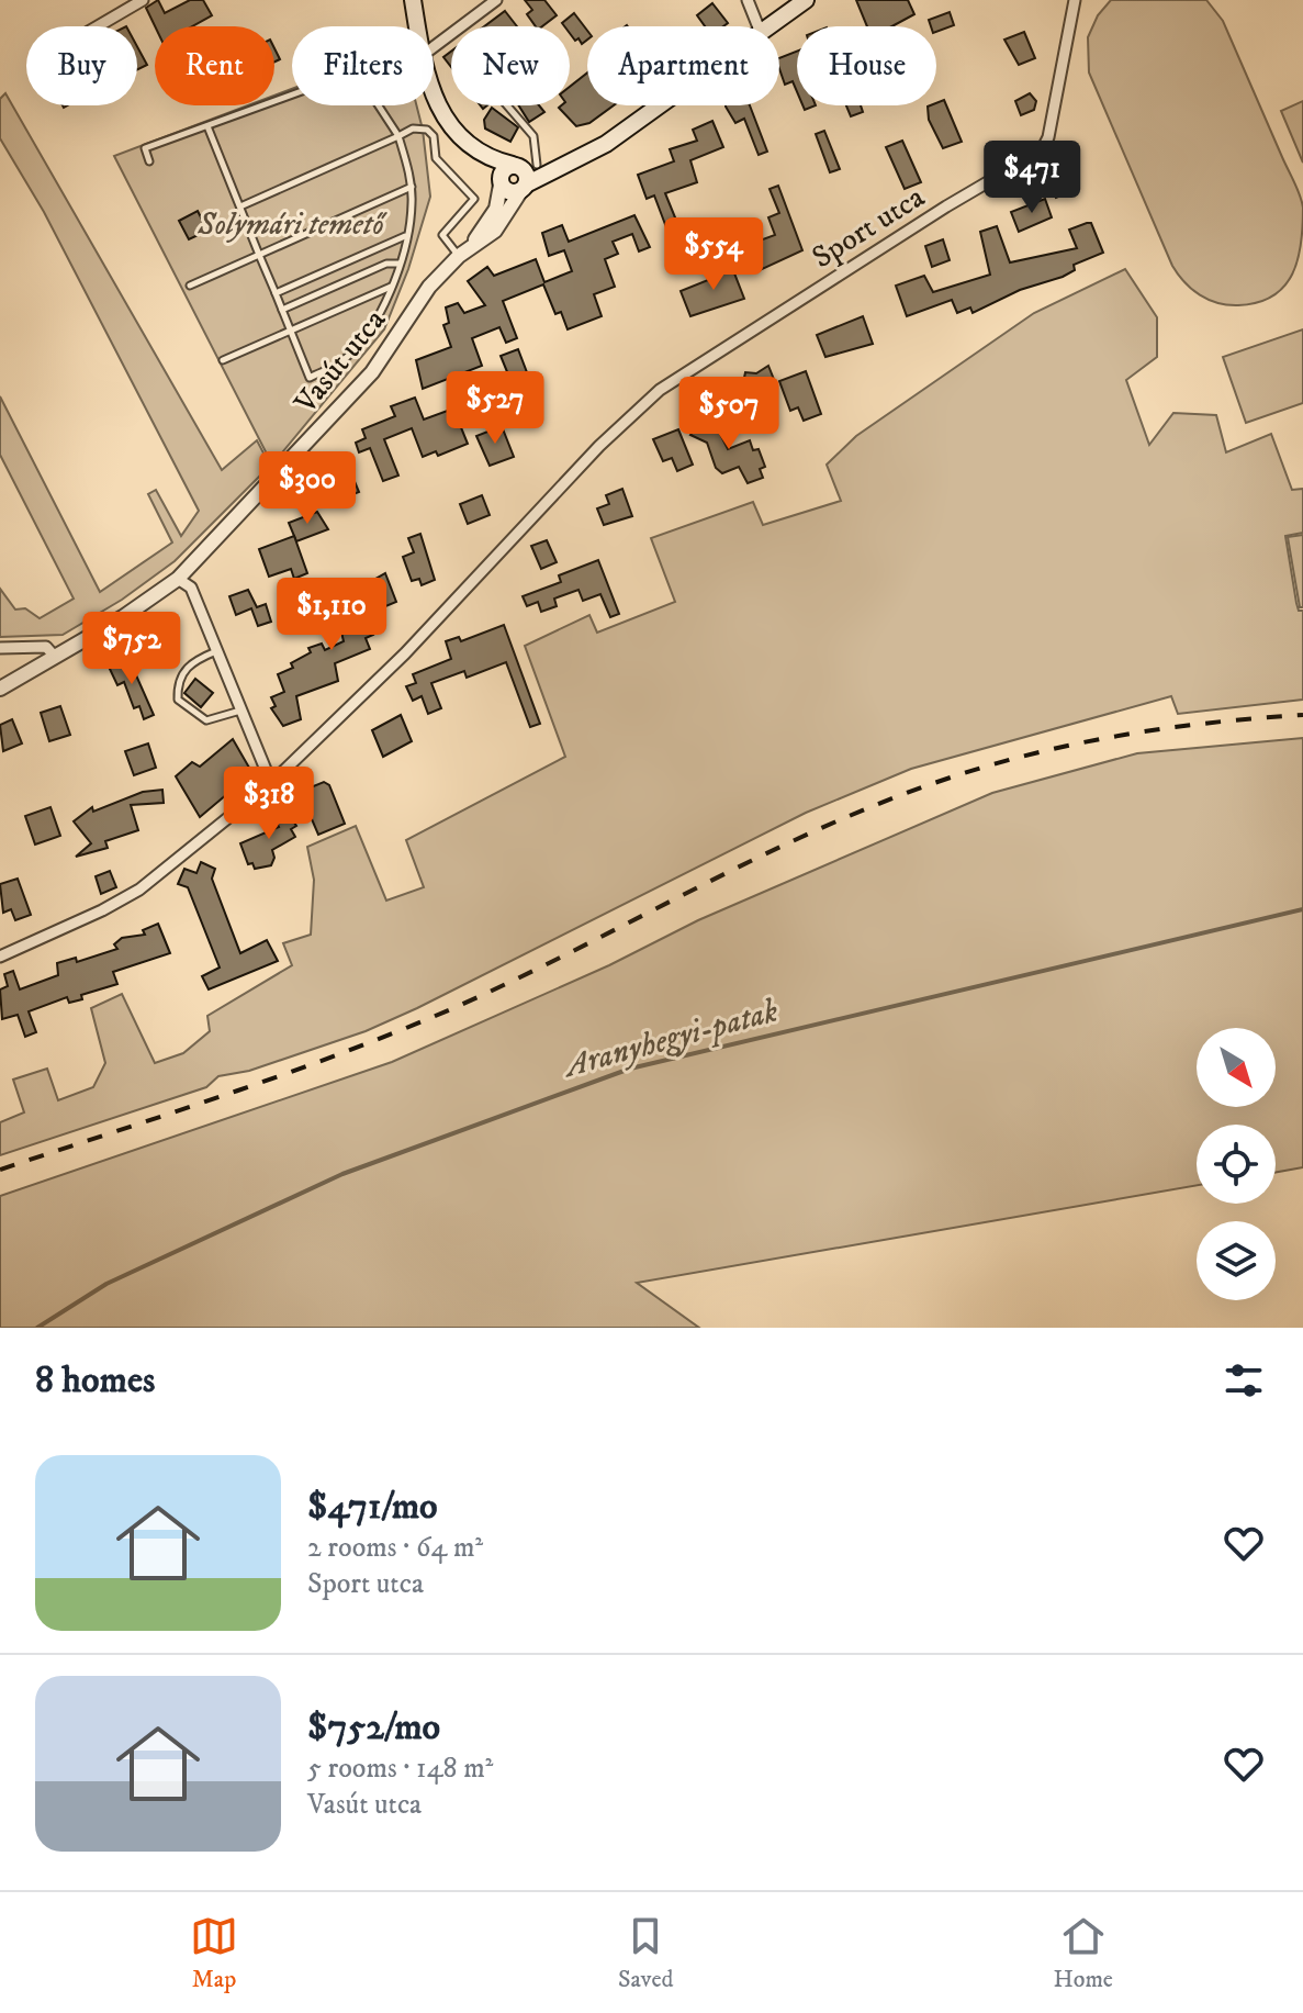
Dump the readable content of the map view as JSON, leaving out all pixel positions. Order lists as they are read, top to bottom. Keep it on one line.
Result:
{"streets":{"street":["Sport utca","Vasút utca"]},"water":["Aranyhegyi-patak"],"parks":["Solymári temető"],"north":"bottom right","page":{"chip":["Buy","Rent","Filters","New","Apartment","House"],"price":["$471","$554","$527","$507","$300","$1,110","$752","$318"],"heading":"8 homes","list":[{"name":"$471/mo","note":"2 rooms · 64 m² · Sport utca"},{"name":"$752/mo","note":"5 rooms · 148 m² · Vasút utca"}],"tabs":["Map","Saved","Home"]}}
